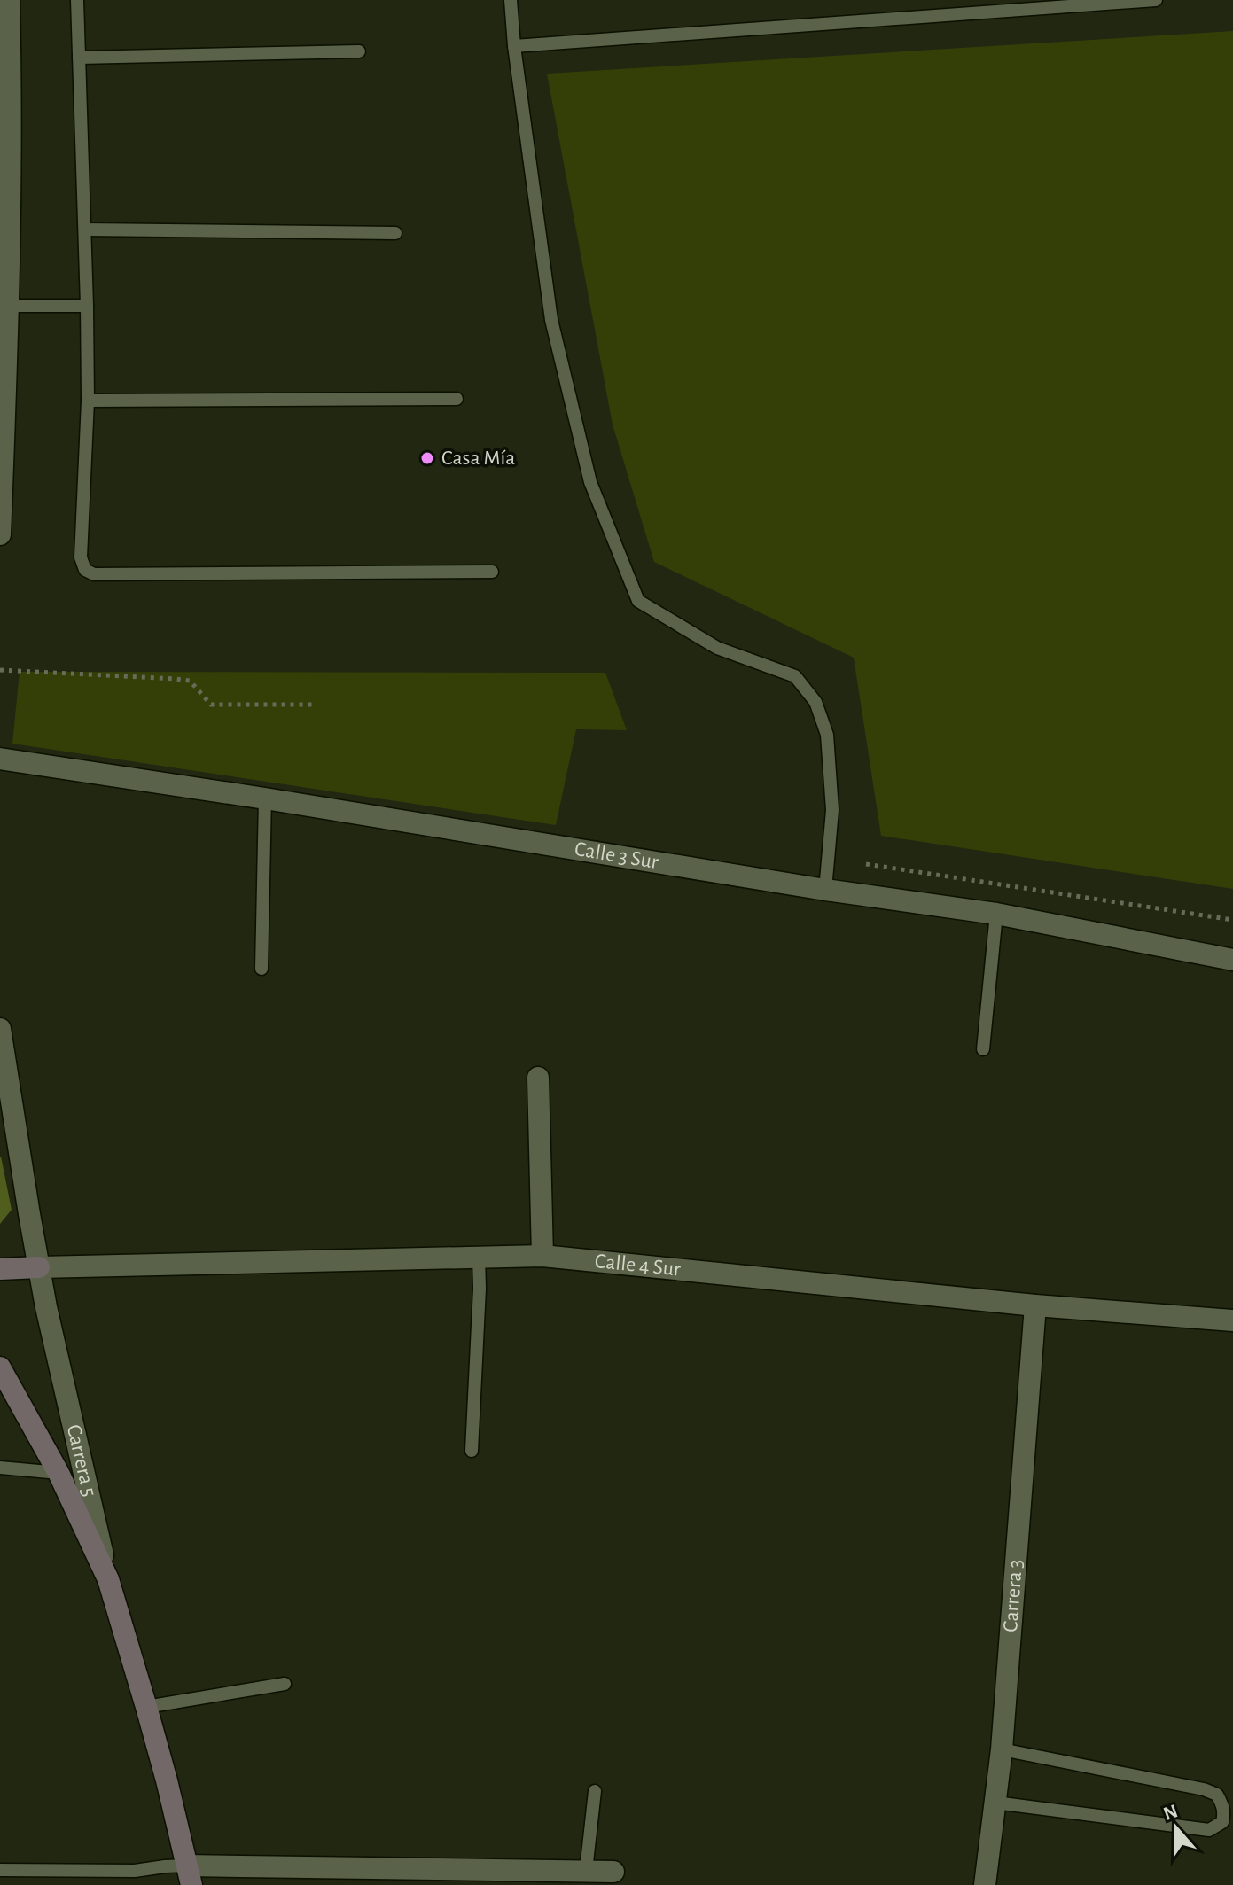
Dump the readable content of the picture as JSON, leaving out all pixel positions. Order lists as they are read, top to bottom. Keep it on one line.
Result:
{"streets":{"main road":["Carrera 5"],"street":["Calle 3 Sur","Calle 4 Sur","Carrera 3"]},"crossings":[["Calle 4 Sur","Carrera 5"],["Calle 4 Sur","Carrera 3"]],"places":["Casa Mía"],"north":"top"}
